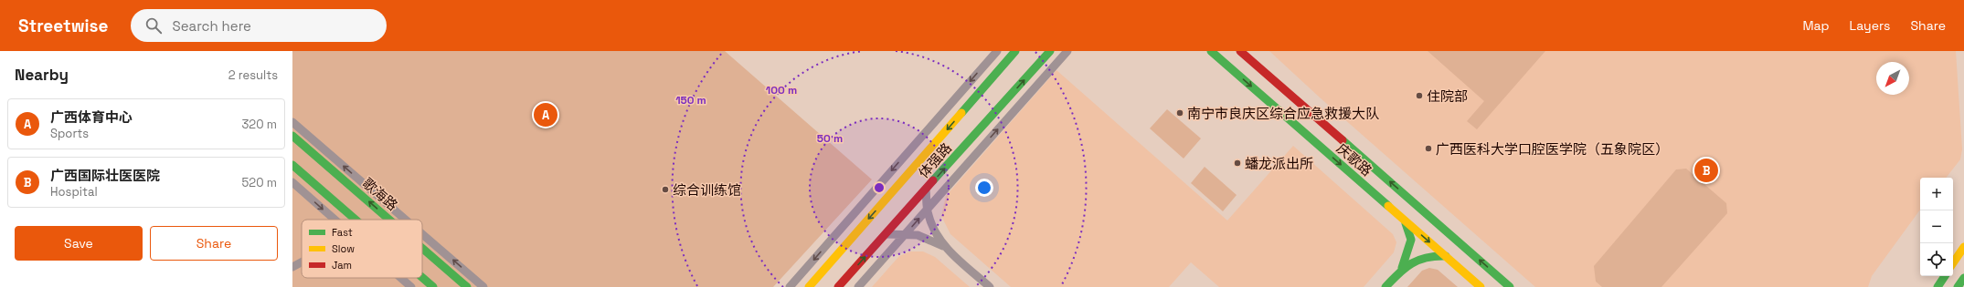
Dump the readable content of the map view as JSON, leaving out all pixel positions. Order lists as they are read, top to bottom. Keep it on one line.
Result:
{"streets":{"main road":["庆歌路","体强路","歌海路"]},"places":["住院部","南宁市良庆区综合应急救援大队","广西医科大学口腔医学院（五象院区）","蟠龙派出所","综合训练馆"],"legend":["Fast","Slow","Jam"],"north":"bottom left","page":{"header":"Streetwise","search":"Search here","nav":["Map","Layers","Share"],"heading":["Nearby","2 results"],"list":[{"mark":"A","name":"广西体育中心","note":"Sports","value":"320 m"},{"mark":"B","name":"广西国际壮医医院","note":"Hospital","value":"520 m"}],"pins":["A","B"],"map_buttons":["+","−"],"buttons":["Save","Share"]},"rings":["100 m","150 m","50 m"]}
